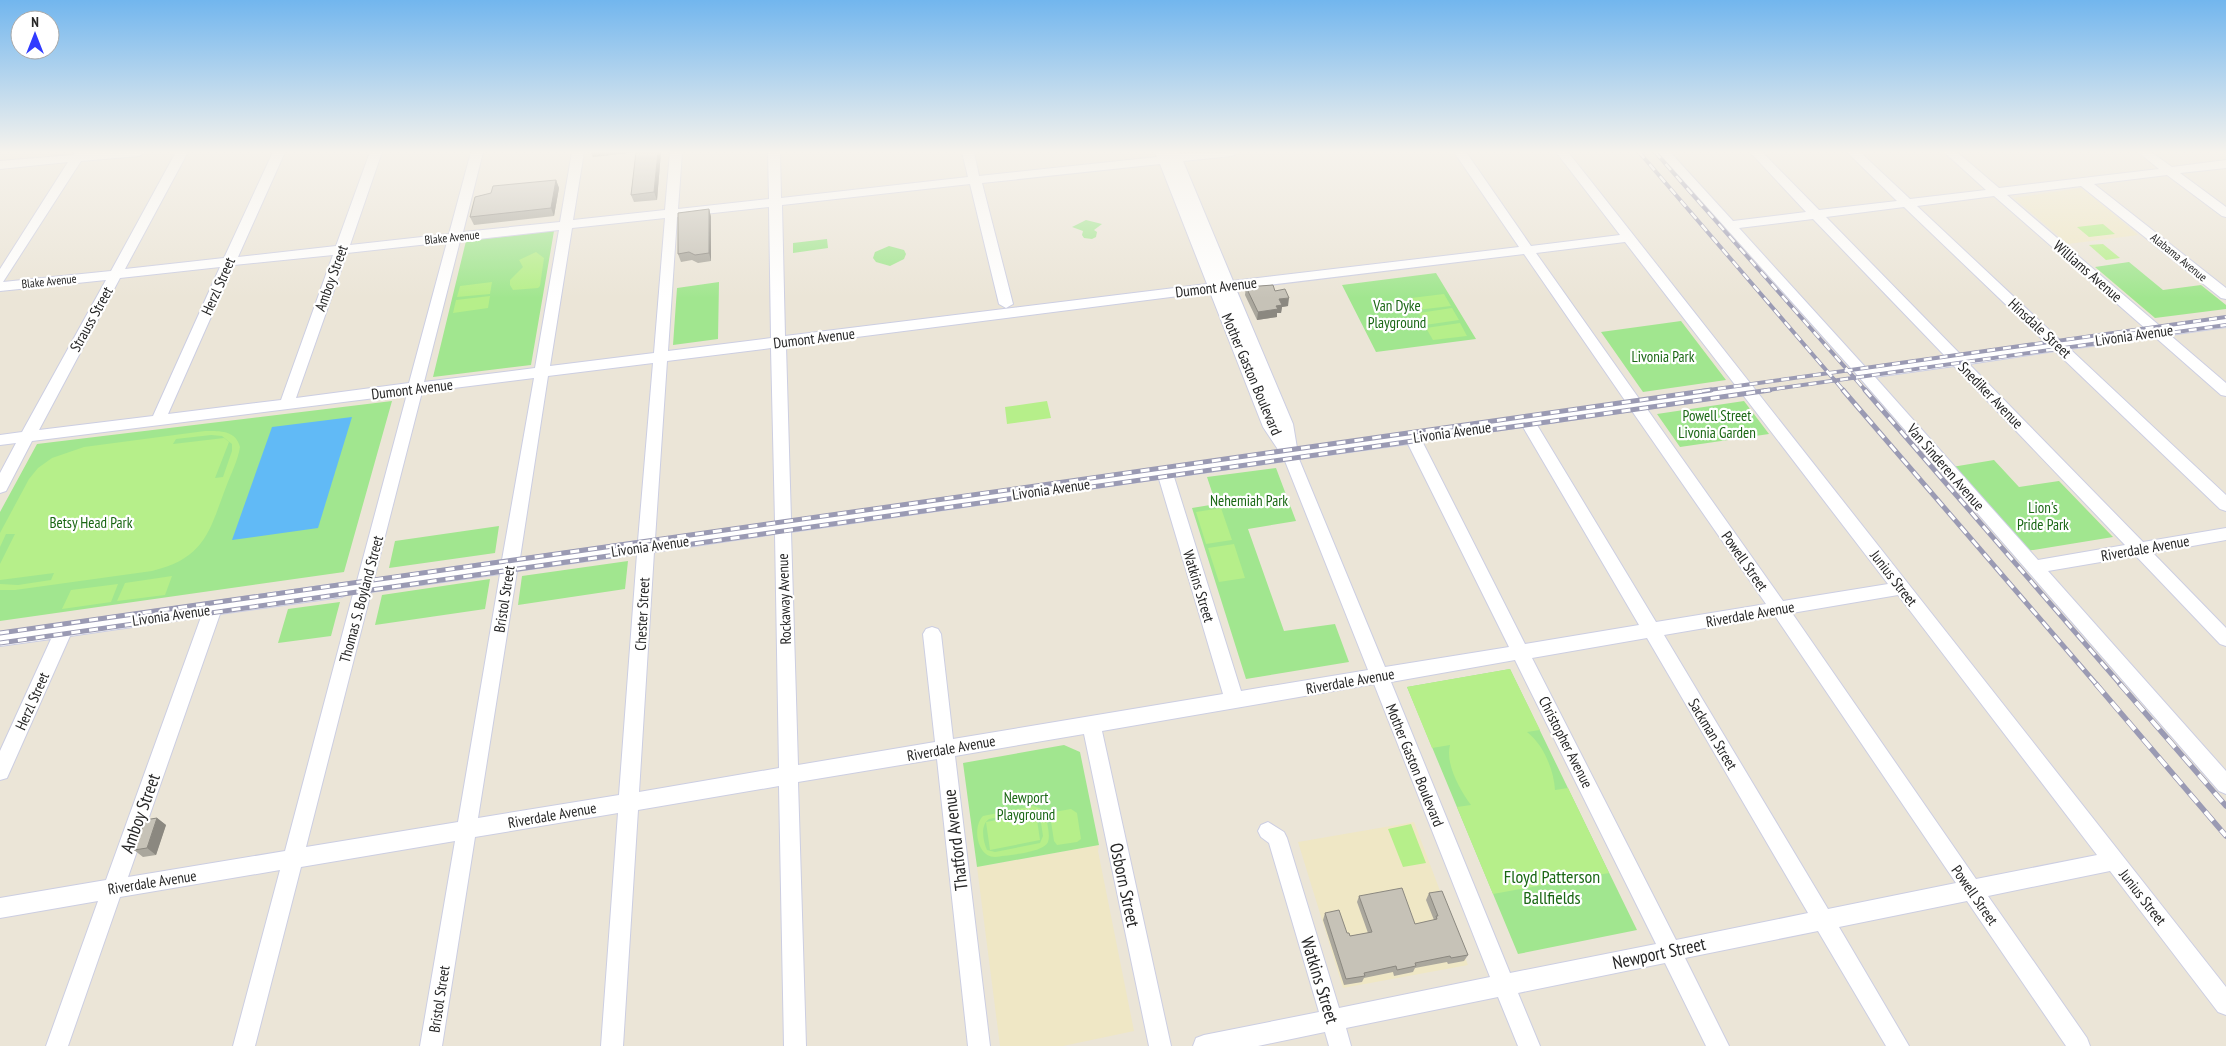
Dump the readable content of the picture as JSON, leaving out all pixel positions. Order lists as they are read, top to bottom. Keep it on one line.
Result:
{"streets":{"street":["Blake Avenue","Alabama Avenue","Williams Avenue","Amboy Street","Herzl Street","Dumont Avenue","Strauss Street","Hinsdale Street","Livonia Avenue","Mother Gaston Boulevard","Snediker Avenue","Van Sinderen Avenue","Riverdale Avenue","Powell Street","Junius Street","Watkins Street","Thomas S. Boyland Street","Bristol Street","Rockaway Avenue","Chester Street","Sackman Street","Christopher Avenue","Thatford Avenue","Osborn Street","Newport Street"]},"crossings":[["Blake Avenue","Amboy Street"],["Blake Avenue","Herzl Street"],["Blake Avenue","Strauss Street"],["Blake Avenue","Thomas S. Boyland Street"],["Blake Avenue","Bristol Street"],["Blake Avenue","Rockaway Avenue"],["Blake Avenue","Chester Street"],["Williams Avenue","Livonia Avenue"],["Amboy Street","Dumont Avenue"],["Amboy Street","Livonia Avenue"],["Amboy Street","Riverdale Avenue"],["Herzl Street","Dumont Avenue"],["Herzl Street","Livonia Avenue"],["Dumont Avenue","Strauss Street"],["Dumont Avenue","Mother Gaston Boulevard"],["Dumont Avenue","Powell Street"],["Dumont Avenue","Junius Street"],["Dumont Avenue","Thomas S. Boyland Street"],["Dumont Avenue","Bristol Street"],["Dumont Avenue","Rockaway Avenue"],["Dumont Avenue","Chester Street"],["Hinsdale Street","Livonia Avenue"],["Livonia Avenue","Mother Gaston Boulevard"],["Livonia Avenue","Snediker Avenue"],["Livonia Avenue","Van Sinderen Avenue"],["Livonia Avenue","Powell Street"],["Livonia Avenue","Junius Street"],["Livonia Avenue","Watkins Street"],["Livonia Avenue","Thomas S. Boyland Street"],["Livonia Avenue","Bristol Street"],["Livonia Avenue","Rockaway Avenue"],["Livonia Avenue","Chester Street"],["Livonia Avenue","Sackman Street"],["Livonia Avenue","Christopher Avenue"],["Mother Gaston Boulevard","Riverdale Avenue"],["Mother Gaston Boulevard","Newport Street"],["Snediker Avenue","Riverdale Avenue"],["Van Sinderen Avenue","Riverdale Avenue"],["Riverdale Avenue","Powell Street"],["Riverdale Avenue","Junius Street"],["Riverdale Avenue","Watkins Street"],["Riverdale Avenue","Thomas S. Boyland Street"],["Riverdale Avenue","Bristol Street"],["Riverdale Avenue","Rockaway Avenue"],["Riverdale Avenue","Chester Street"],["Riverdale Avenue","Sackman Street"],["Riverdale Avenue","Christopher Avenue"],["Riverdale Avenue","Thatford Avenue"],["Riverdale Avenue","Osborn Street"],["Powell Street","Newport Street"],["Junius Street","Newport Street"],["Watkins Street","Newport Street"],["Sackman Street","Newport Street"],["Christopher Avenue","Newport Street"]],"parks":["Van Dyke Playground","Livonia Park","Powell Street Livonia Garden","Nehemiah Park","Lion's Pride Park","Betsy Head Park","Newport Playground","Floyd Patterson Ballfields"],"north":"top"}
